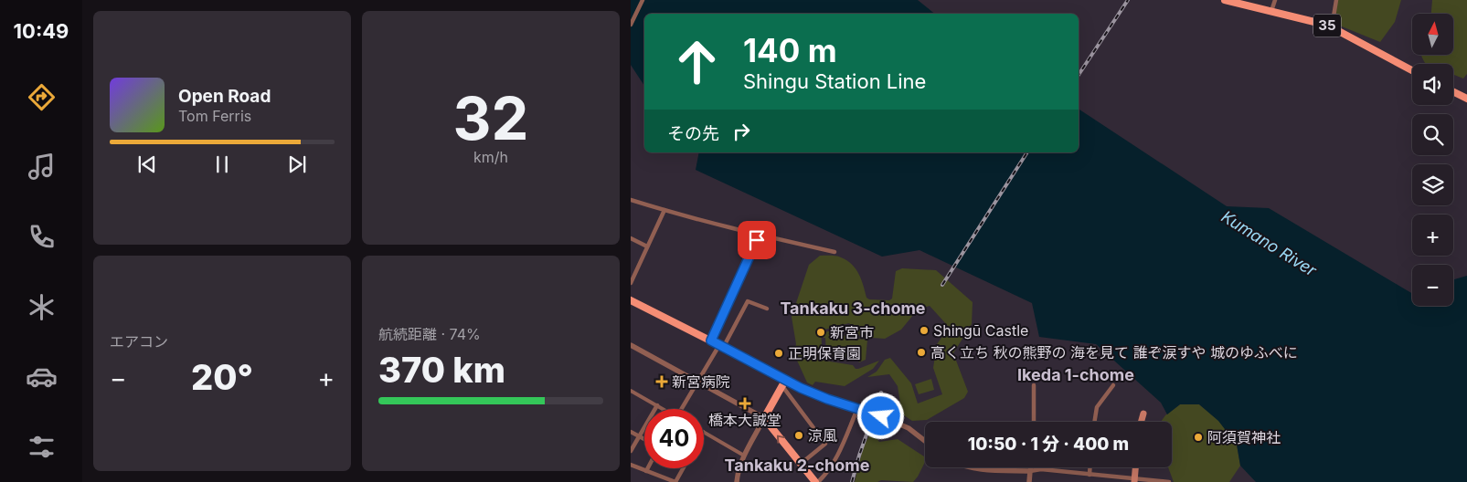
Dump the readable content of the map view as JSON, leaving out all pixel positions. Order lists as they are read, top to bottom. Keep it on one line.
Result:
{"streets":{"main road":["35"]},"districts":["Tankaku 3-chome","Ikeda 1-chome","Tankaku 2-chome"],"water":["Kumano River"],"places":{"other":["Shingū Castle","新宮市","高く立ち 秋の熊野の 海を見て 誰ぞ涙すや 城のゆふべに","正明保育園","涼風","阿須賀神社"],"health":["新宮病院","橋本大誠堂"]},"north":"top","page":{"tabs":"10:49","tile":[["32","km/h"],"エアコン",["航続距離 · 74%","370 km"]],"map_buttons":["+","−"],"turn":["140 m","Shingu Station Line"],"song":["Open Road","Tom Ferris"],"then":"その先","heat":["−","20°","+"],"limit":"40","trip":"10:50 · 1 分 · 400 m"}}
